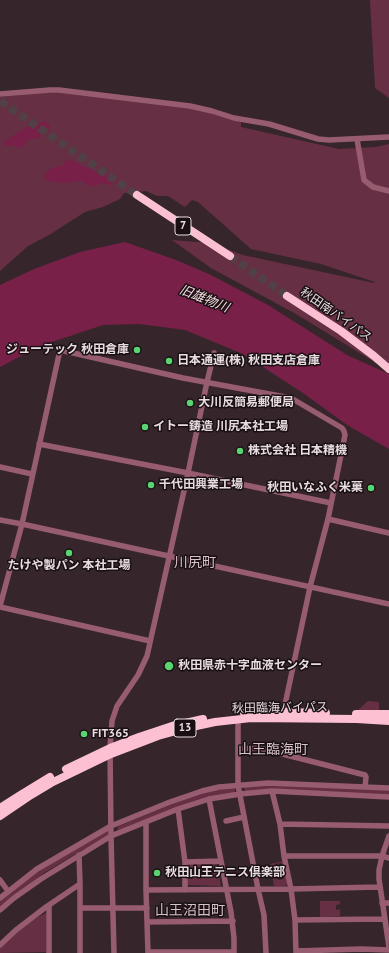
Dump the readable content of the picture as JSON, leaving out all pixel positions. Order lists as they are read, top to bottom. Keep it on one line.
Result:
{"streets":{"highway":["7","秋田南バイパス","秋田臨海バイパス","13"]},"districts":["川尻町","山王臨海町","山王沼田町"],"water":["旧雄物川"],"places":["ジューテック 秋田倉庫","日本通運(株) 秋田支店倉庫","大川反簡易郵便局","イトー鋳造 川尻本社工場","株式会社 日本精機","千代田興業工場","秋田いなふく米菓","たけや製パン 本社工場","秋田県赤十字血液センター","FIT365","秋田山王テニス倶楽部"]}
